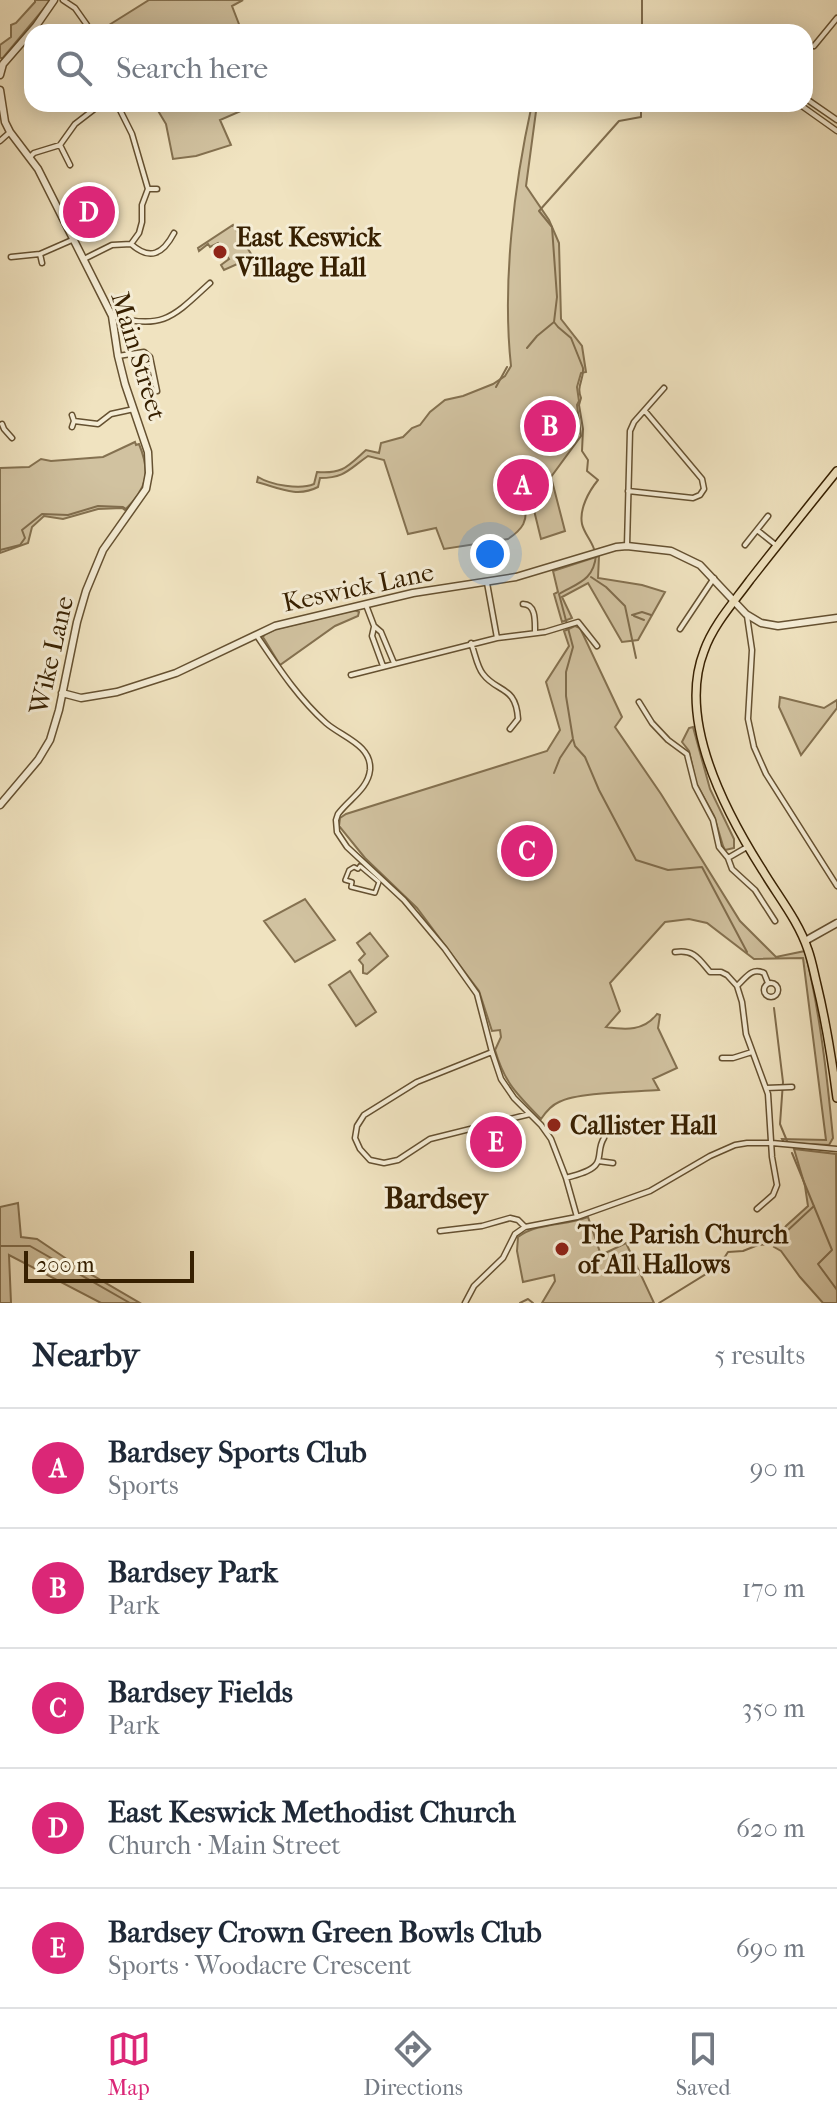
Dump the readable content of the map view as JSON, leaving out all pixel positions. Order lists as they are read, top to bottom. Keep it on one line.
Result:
{"streets":{"street":["Main Street","Keswick Lane","Wike Lane"]},"crossings":[["Main Street","Wike Lane"],["Keswick Lane","Wike Lane"]],"districts":["Bardsey"],"places":["East Keswick Village Hall","Callister Hall","The Parish Church of All Hallows"],"scale_bar":"200 m","page":{"search":"Search here","pins":["D","B","A","C","E"],"scale":"200 m","heading":["Nearby","5 results"],"list":[{"mark":"A","name":"Bardsey Sports Club","note":"Sports","value":"90 m"},{"mark":"B","name":"Bardsey Park","note":"Park","value":"170 m"},{"mark":"C","name":"Bardsey Fields","note":"Park","value":"350 m"},{"mark":"D","name":"East Keswick Methodist Church","note":"Church · Main Street","value":"620 m"},{"mark":"E","name":"Bardsey Crown Green Bowls Club","note":"Sports · Woodacre Crescent","value":"690 m"}],"nav":["Map","Directions","Saved"]}}
